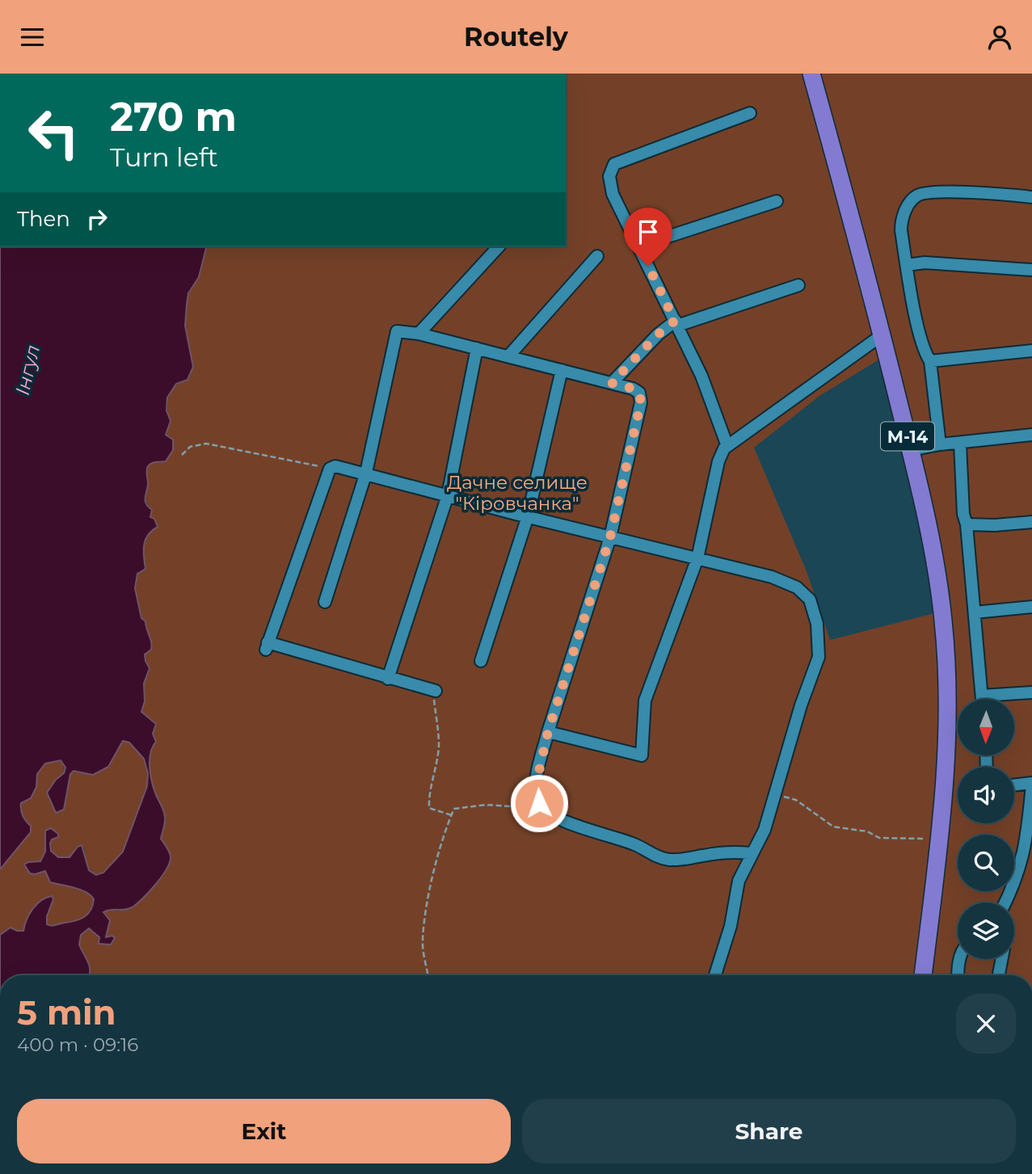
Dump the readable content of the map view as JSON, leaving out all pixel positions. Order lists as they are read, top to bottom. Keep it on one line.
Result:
{"streets":{"highway":["М-14"]},"water":["Інгул"],"parks":["Дачне селище \"Кіровчанка\""],"north":"bottom","page":{"header":"Routely","turn":["270 m","Turn left"],"then":"Then","heading":["5 min","400 m · 09:16"],"buttons":["Exit","Share"]}}
